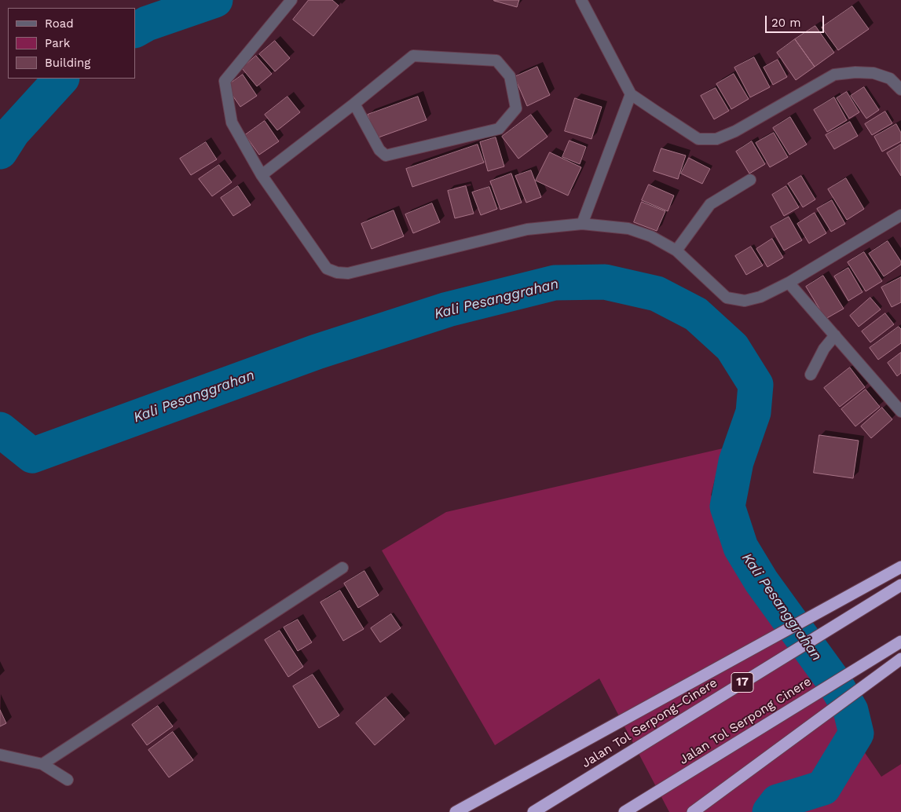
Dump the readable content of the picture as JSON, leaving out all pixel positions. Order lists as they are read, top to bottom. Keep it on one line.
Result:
{"streets":{"highway":["17","Jalan Tol Serpong Cinere","Jalan Tol Serpong–Cinere"]},"water":["Kali Pesanggrahan"],"legend":["Road","Park","Building"],"scale_bar":"20 m"}
